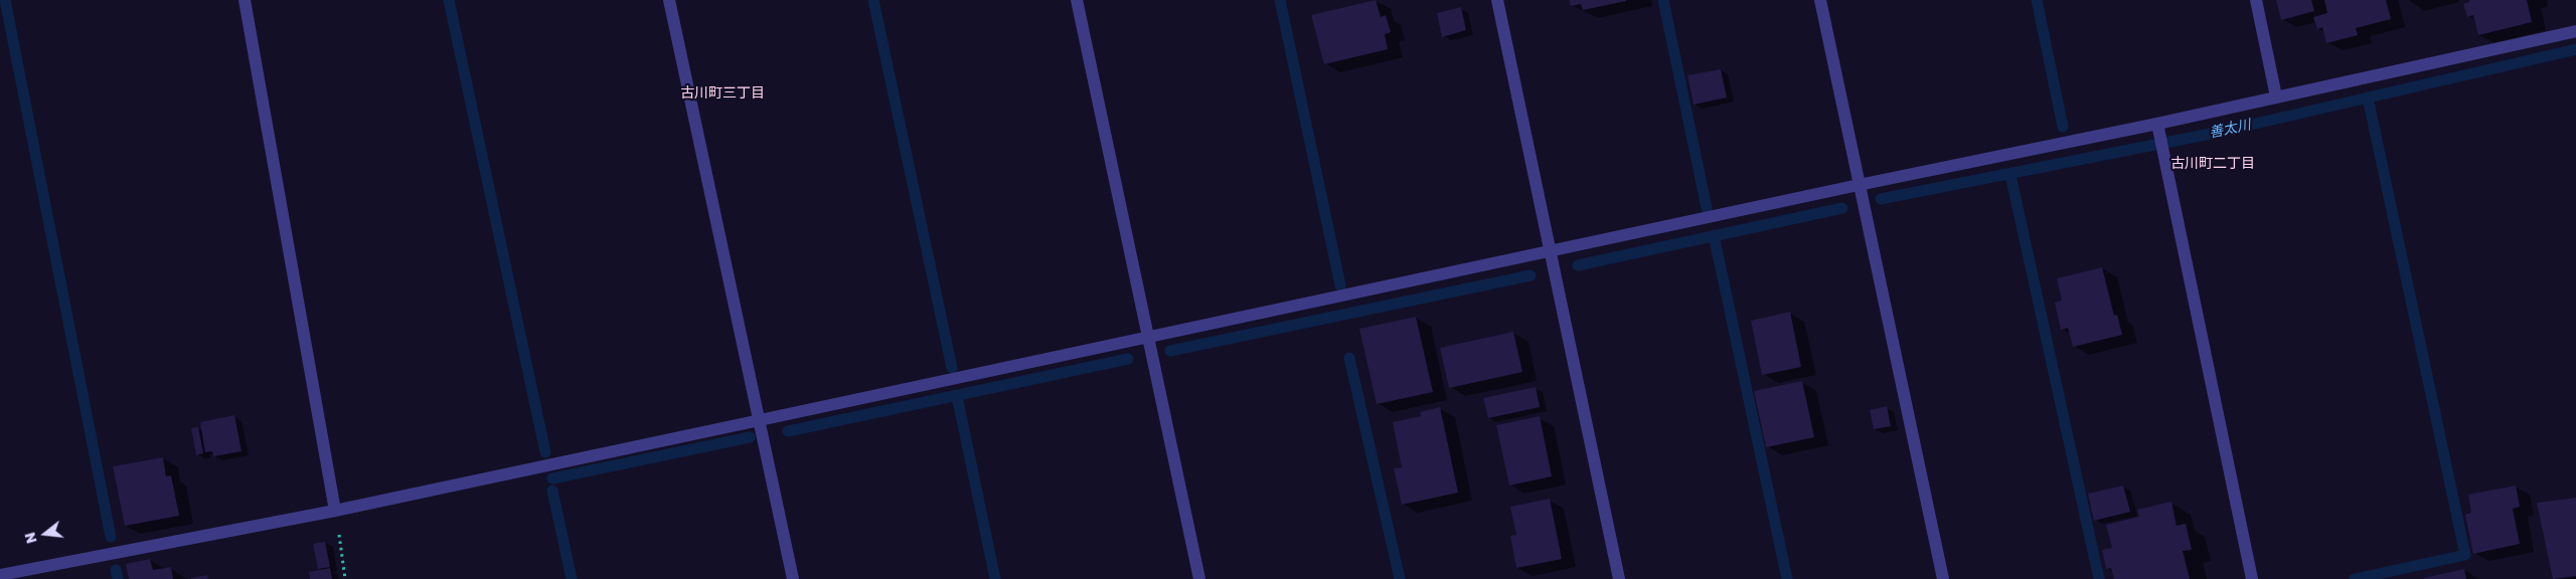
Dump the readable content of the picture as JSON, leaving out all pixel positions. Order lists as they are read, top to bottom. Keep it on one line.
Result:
{"districts":["古川町三丁目","古川町二丁目"],"water":["善太川"],"north":"left"}
